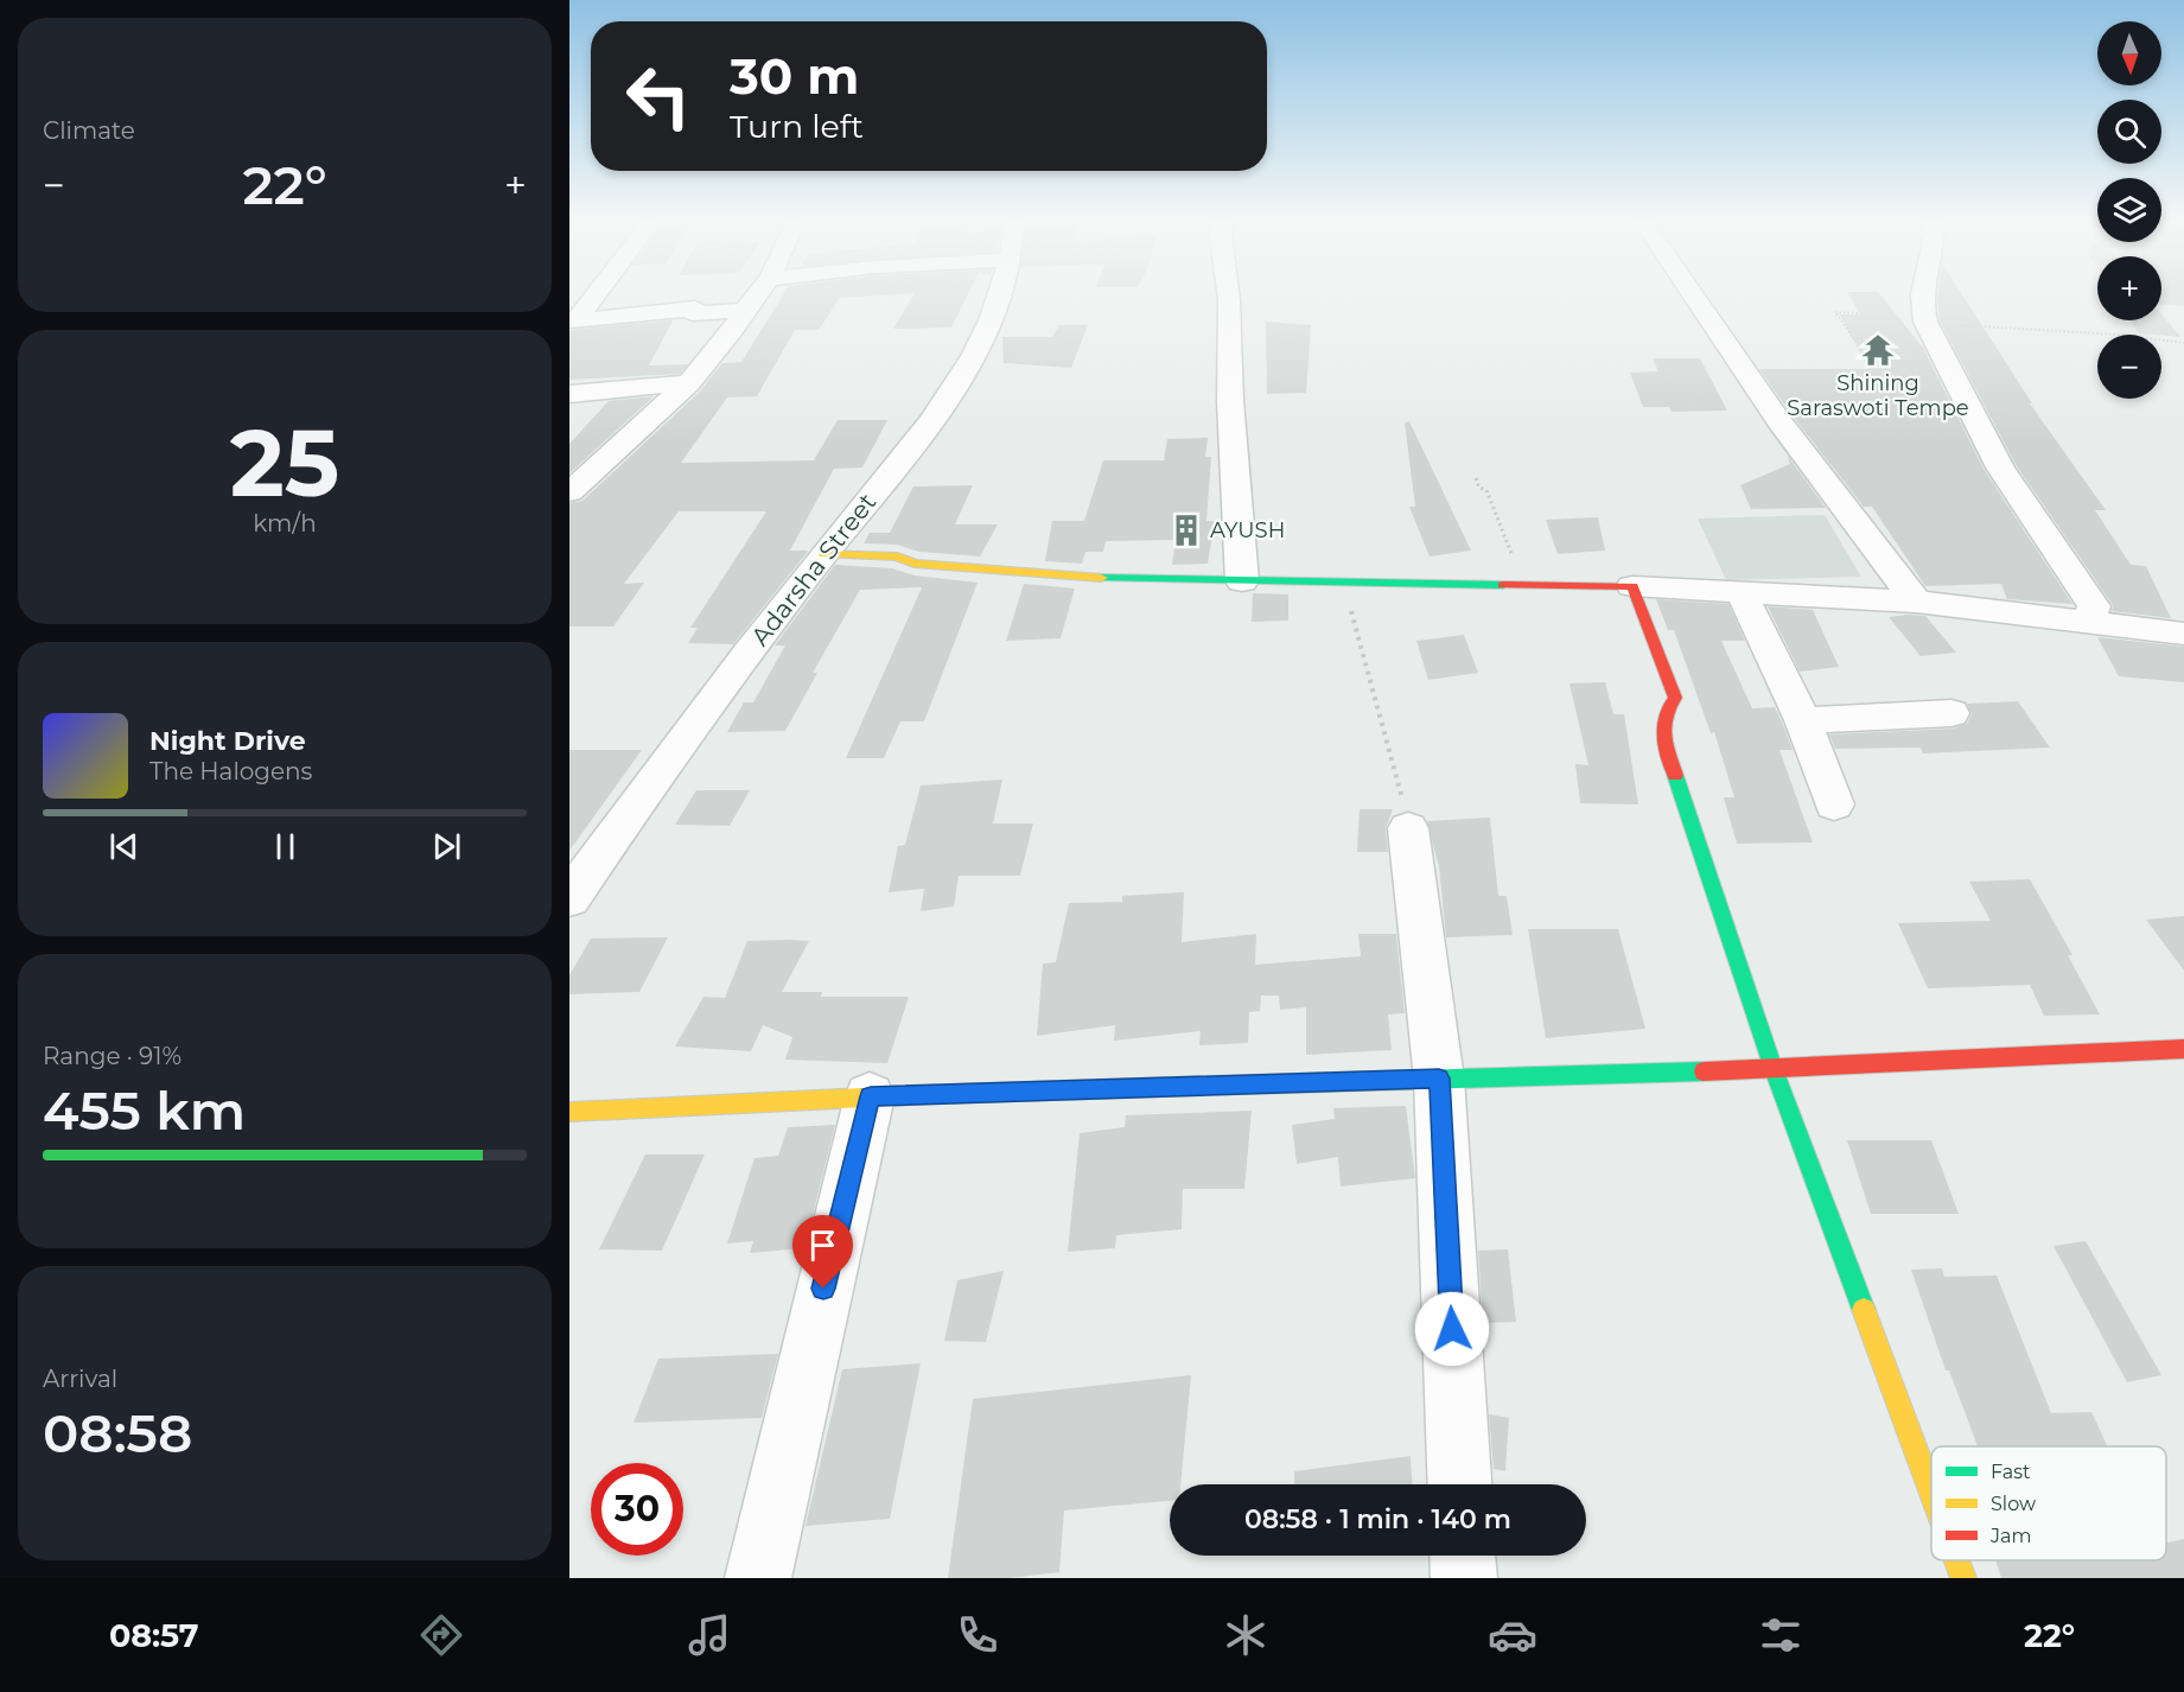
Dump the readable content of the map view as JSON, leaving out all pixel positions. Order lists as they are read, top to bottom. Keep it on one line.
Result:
{"streets":{"street":["Adarsha Street"]},"places":{"temple":["Shining Saraswoti Tempe"],"building":["AYUSH"]},"legend":["Fast","Slow","Jam"],"north":"bottom","page":{"tile":["Climate",["25","km/h"],["Range · 91%","455 km"],["Arrival","08:58"]],"map_buttons":["+","−"],"turn":["30 m","Turn left"],"heat":["−","22°","+"],"song":["Night Drive","The Halogens"],"limit":"30","trip":"08:58 · 1 min · 140 m","tabs":["08:57","22°"]}}
